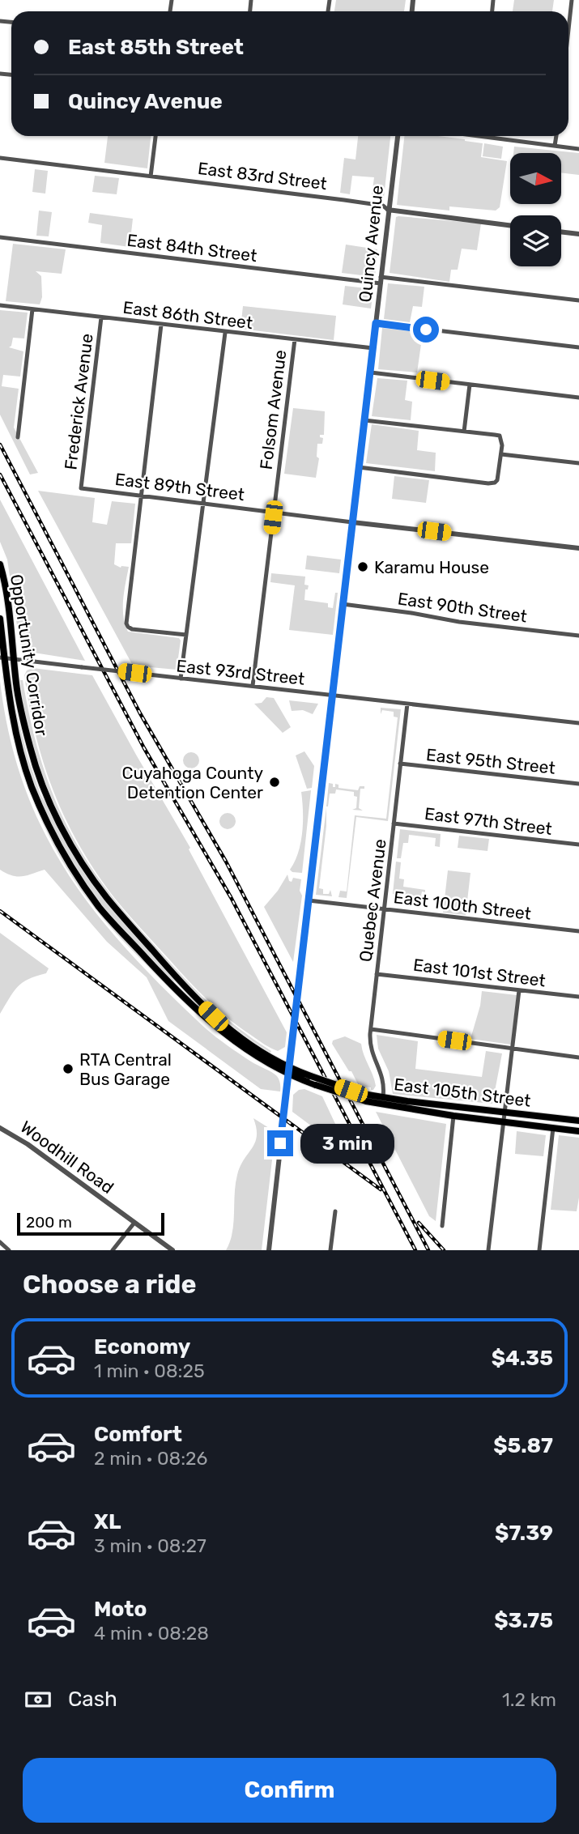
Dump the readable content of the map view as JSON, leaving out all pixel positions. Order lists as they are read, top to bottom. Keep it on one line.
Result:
{"streets":{"main road":["Opportunity Corridor","East 105th Street"],"street":["East 83rd Street","Quincy Avenue","East 84th Street","East 86th Street","Frederick Avenue","Folsom Avenue","East 89th Street","East 90th Street","East 93rd Street","East 95th Street","East 97th Street","Quebec Avenue","East 100th Street","East 101st Street","Woodhill Road"]},"crossings":[["East 83rd Street","Quincy Avenue"],["Quincy Avenue","East 84th Street"],["Quincy Avenue","East 86th Street"],["Quincy Avenue","East 89th Street"],["Quincy Avenue","East 90th Street"],["Quincy Avenue","Opportunity Corridor"],["Quincy Avenue","East 93rd Street"],["Quincy Avenue","East 100th Street"],["East 86th Street","Frederick Avenue"],["East 86th Street","Folsom Avenue"],["Frederick Avenue","East 89th Street"],["Folsom Avenue","East 89th Street"],["Folsom Avenue","East 93rd Street"],["Opportunity Corridor","East 93rd Street"],["Opportunity Corridor","East 105th Street"],["East 93rd Street","Quebec Avenue"],["East 95th Street","Quebec Avenue"],["East 97th Street","Quebec Avenue"],["Quebec Avenue","East 100th Street"],["Quebec Avenue","East 101st Street"],["Quebec Avenue","East 105th Street"]],"places":["Karamu House","Cuyahoga County Detention Center","RTA Central Bus Garage"],"scale_bar":"200 m","north":"right","page":{"banner":["East 85th Street","Quincy Avenue"],"bubble":"3 min","scale":"200 m","heading":"Choose a ride","list":[{"name":"Economy","note":"1 min · 08:25","value":"$4.35"},{"name":"Comfort","note":"2 min · 08:26","value":"$5.87"},{"name":"XL","note":"3 min · 08:27","value":"$7.39"},{"name":"Moto","note":"4 min · 08:28","value":"$3.75"}],"pay":["Cash","1.2 km"],"buttons":"Confirm"}}
